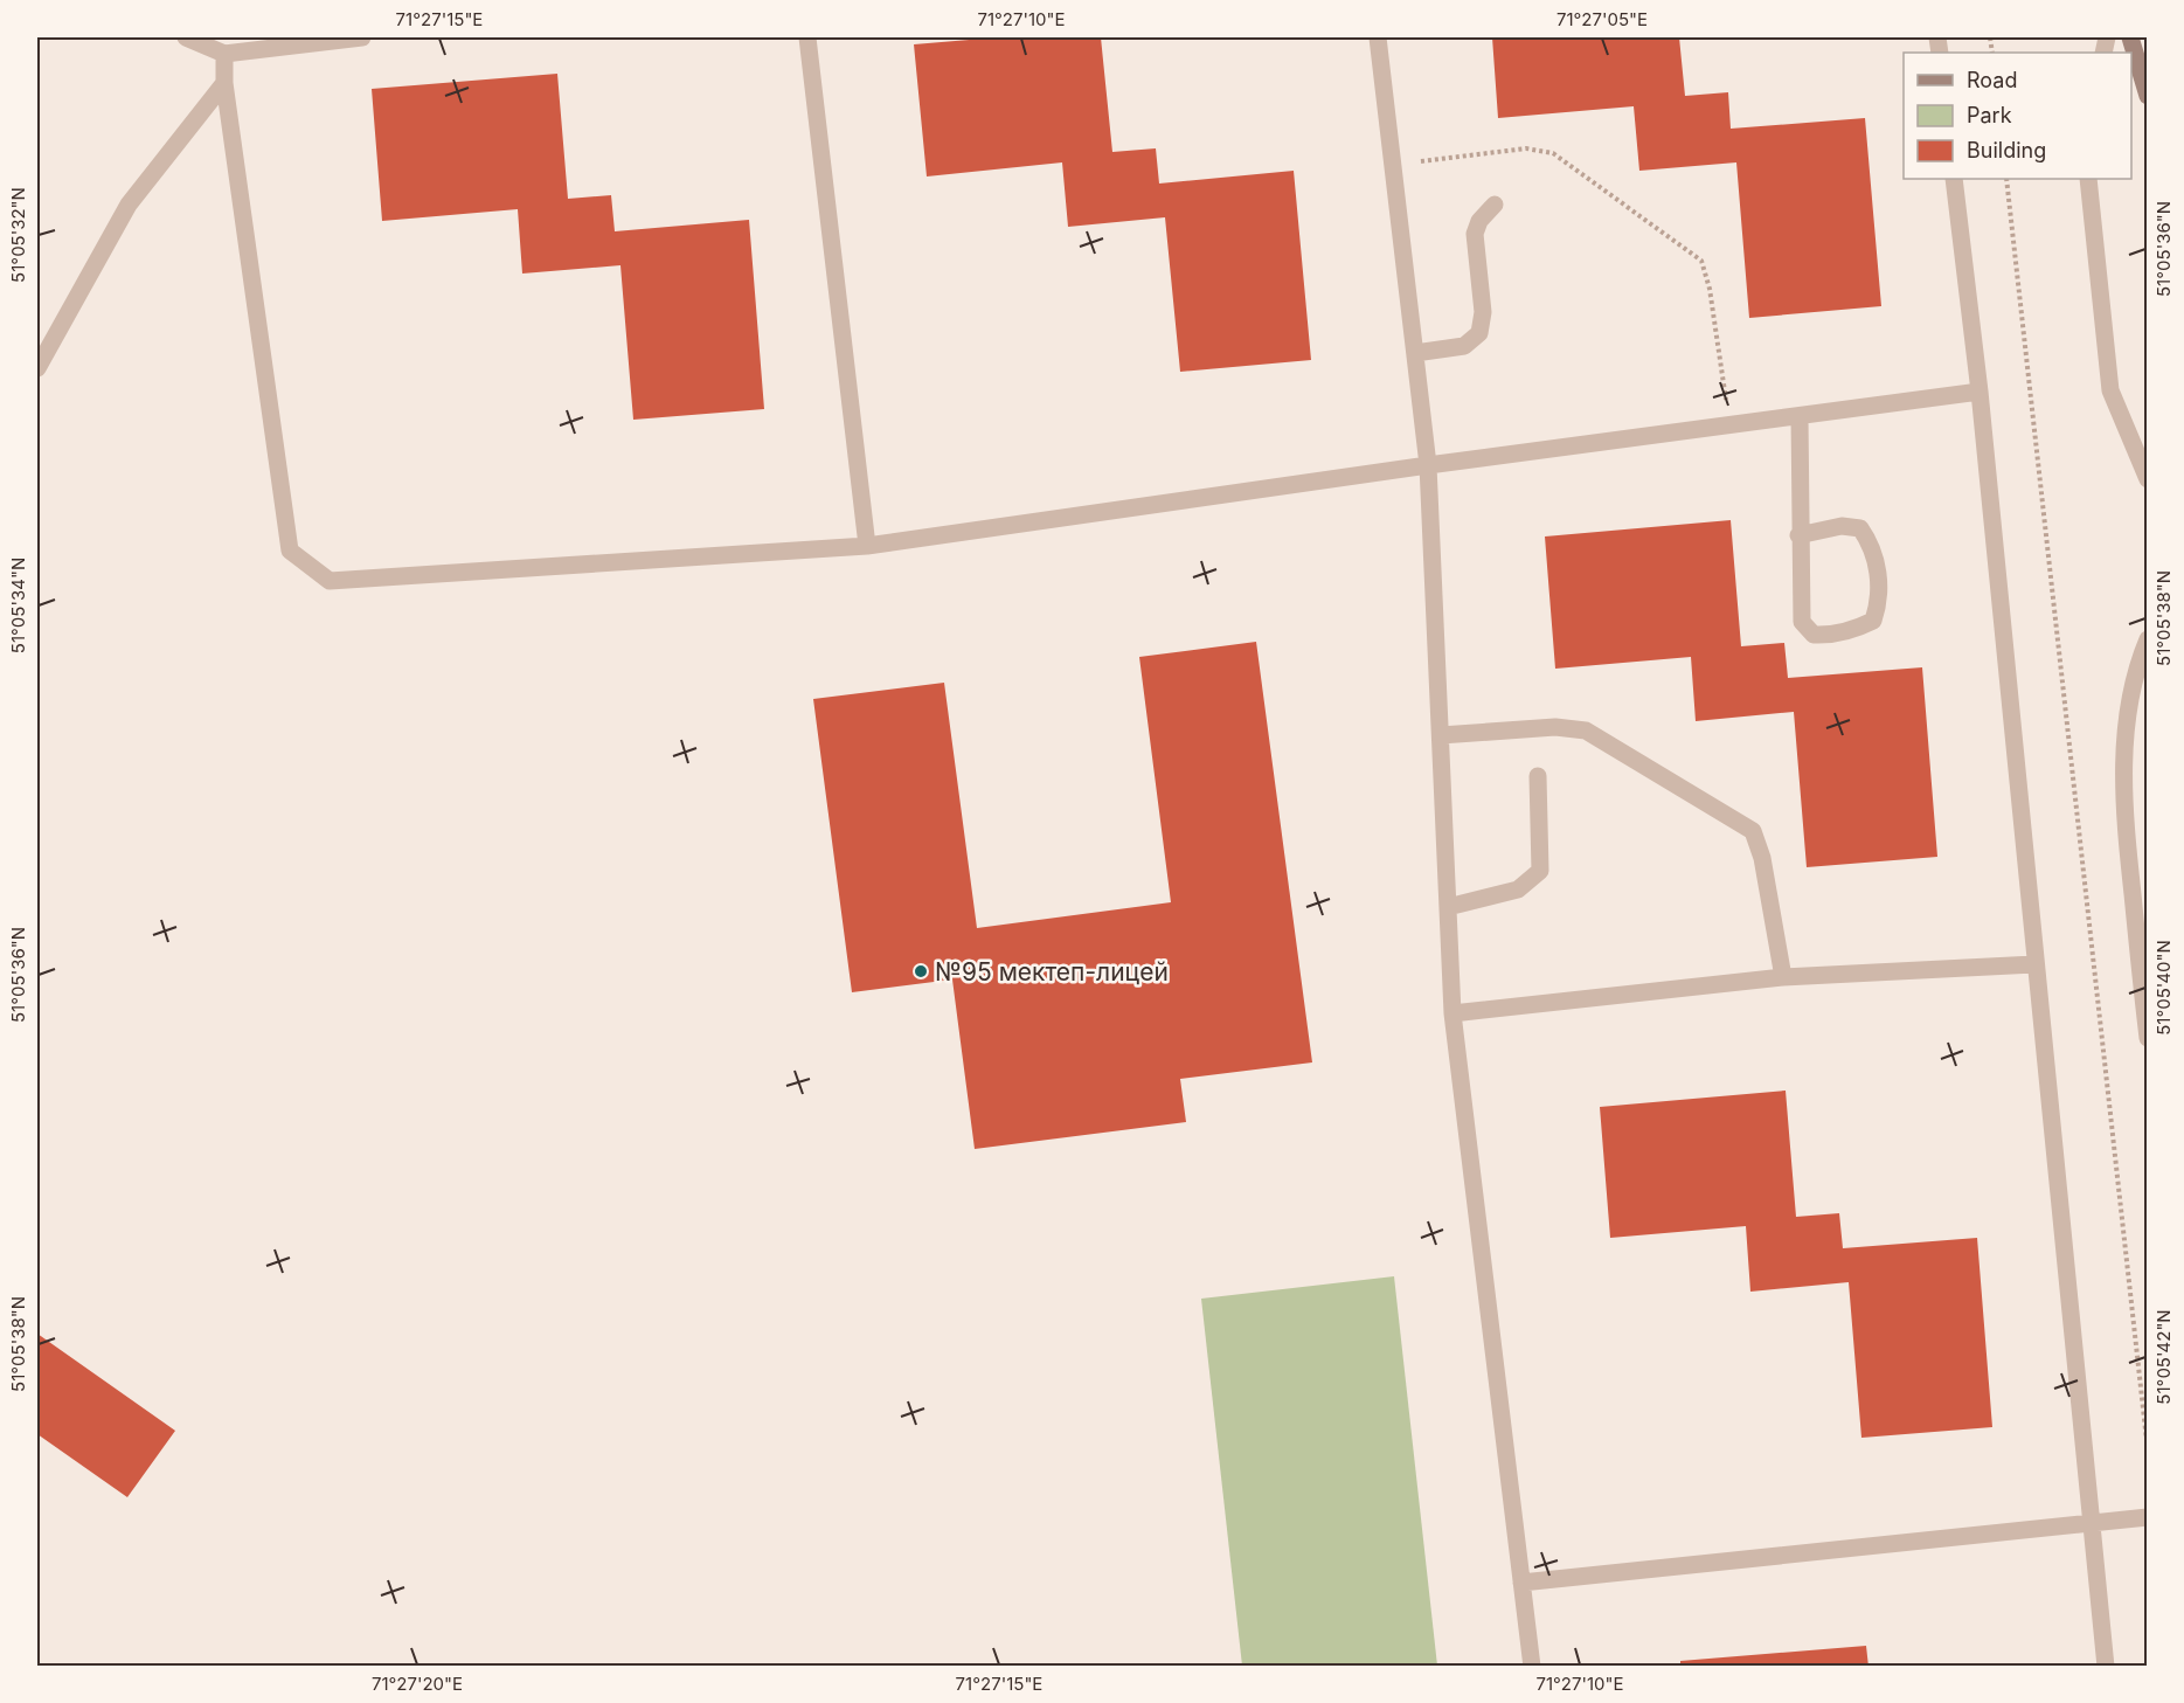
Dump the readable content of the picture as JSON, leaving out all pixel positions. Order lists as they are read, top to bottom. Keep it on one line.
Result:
{"places":["№95 мектеп-лицей"],"legend":["Road","Park","Building"],"coordinates":["71°27'15\"E","71°27'10\"E","71°27'05\"E","51°05'32\"N","51°05'36\"N","51°05'34\"N","51°05'38\"N","51°05'40\"N","51°05'42\"N","71°27'20\"E"]}
